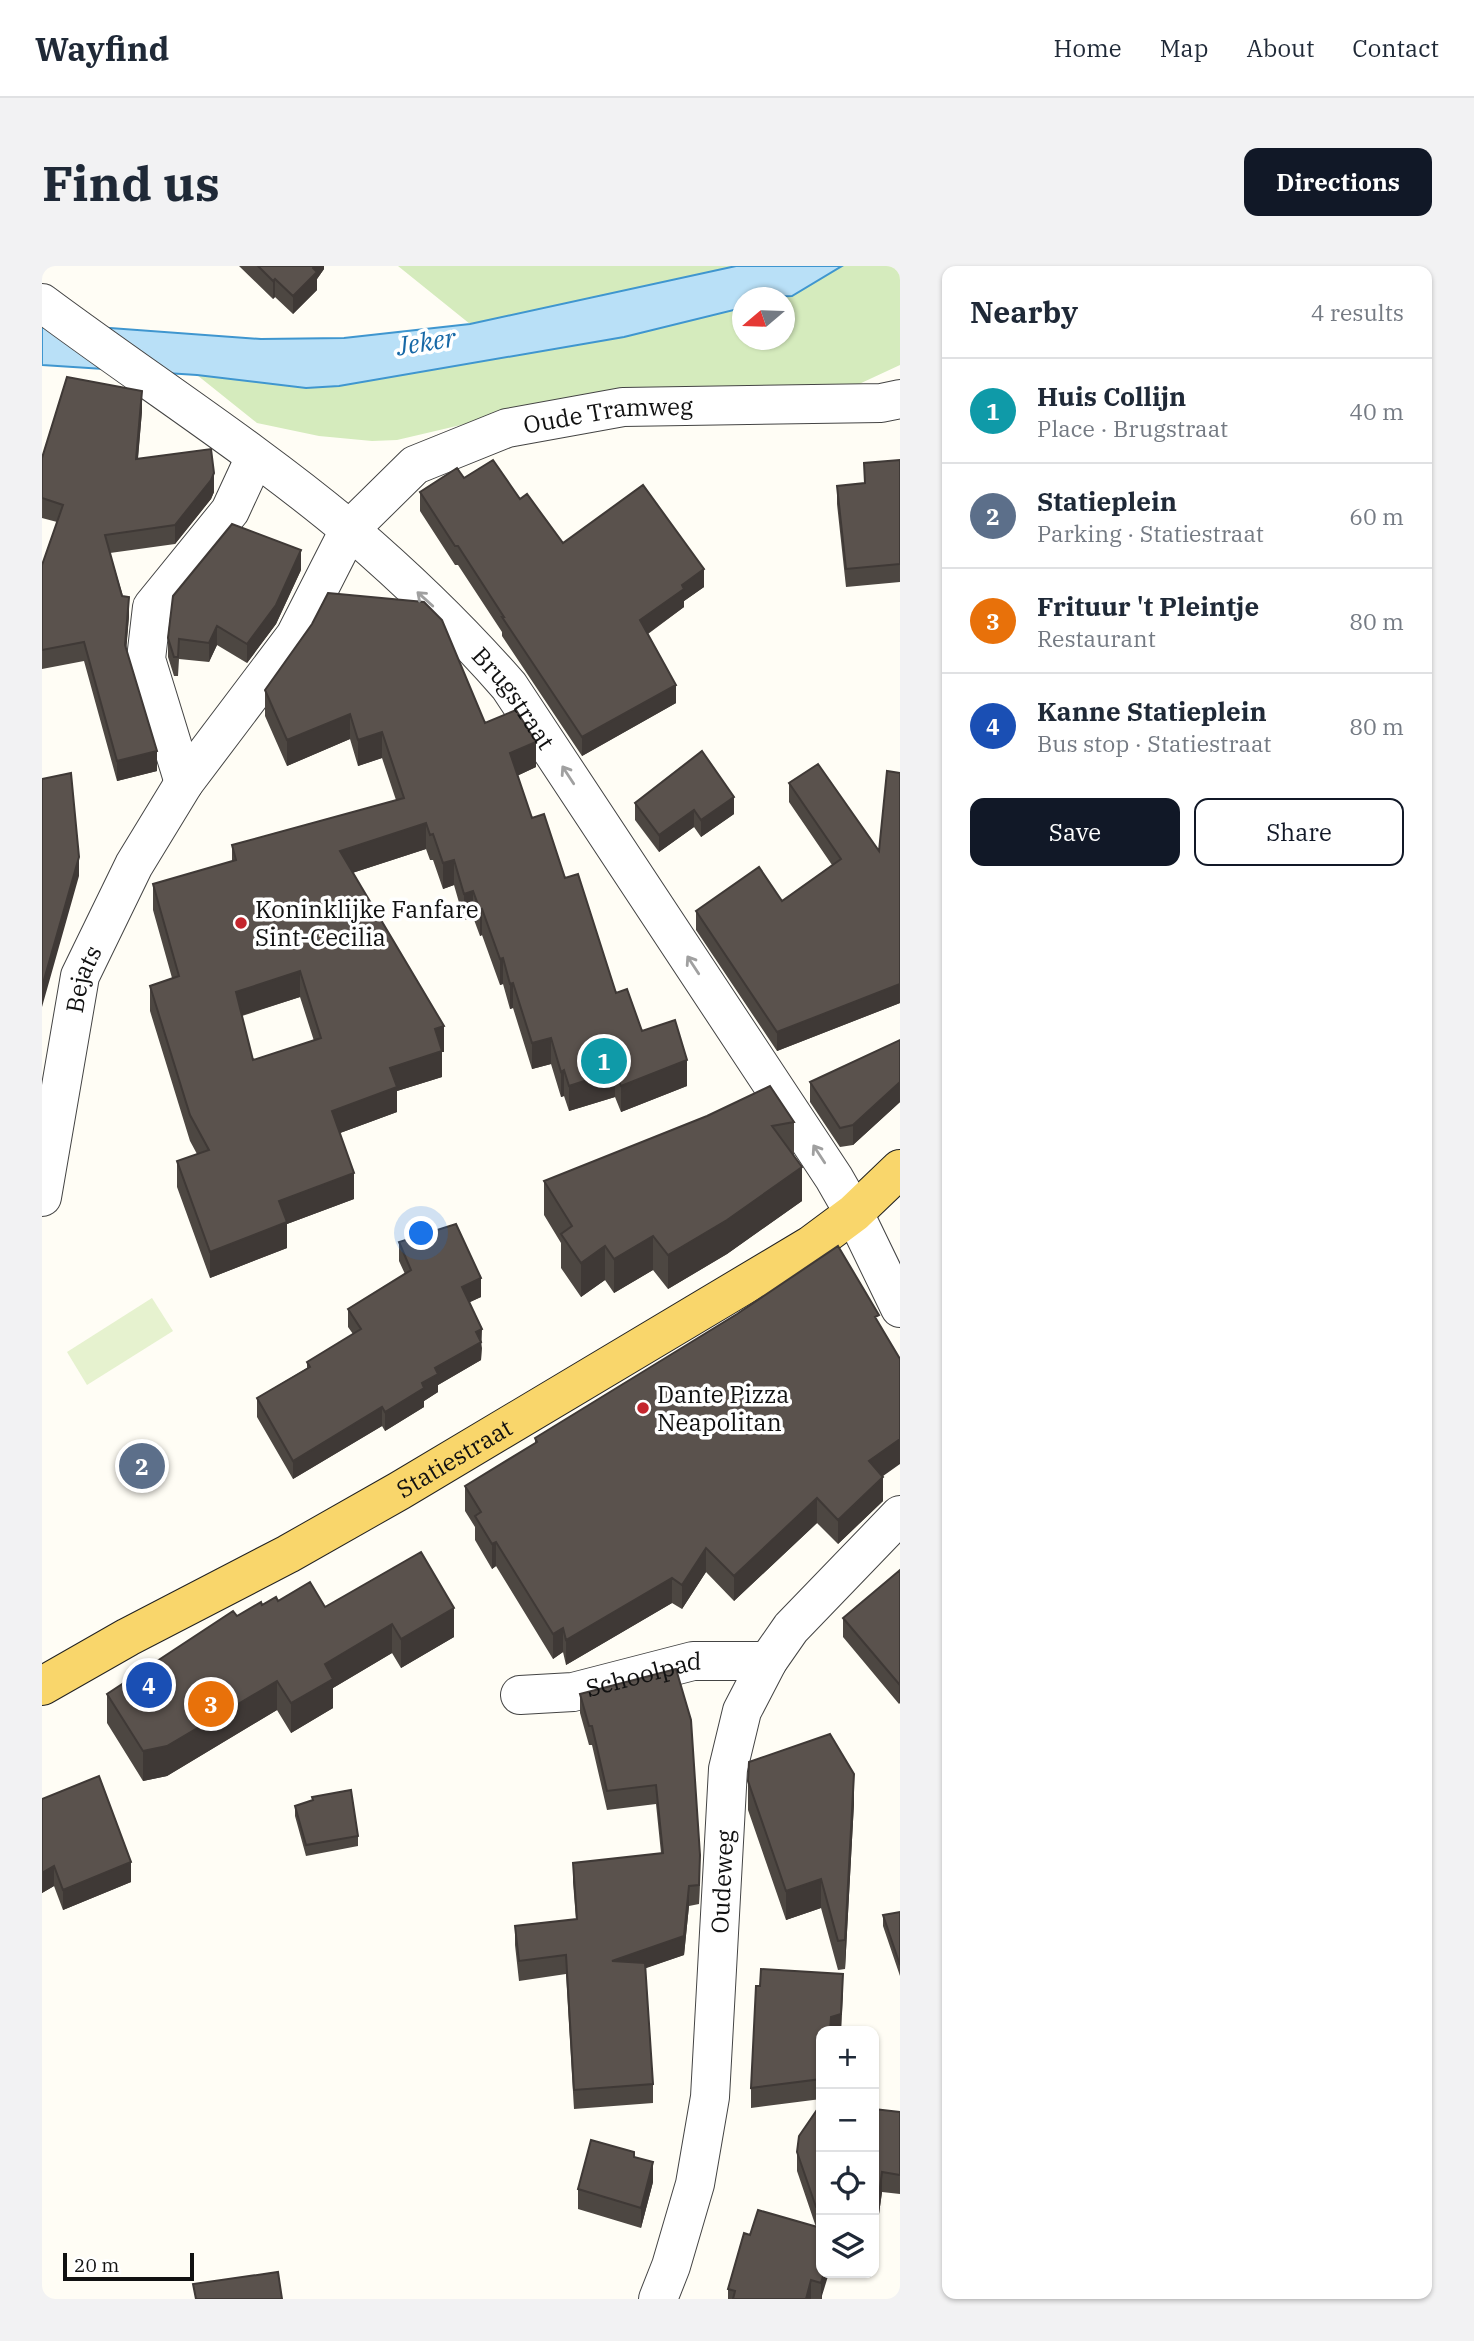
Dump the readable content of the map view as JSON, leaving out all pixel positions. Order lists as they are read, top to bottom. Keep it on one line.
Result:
{"streets":{"main road":["Statiestraat"],"street":["Oude Tramweg","Brugstraat","Bejats","Schoolpad","Oudeweg"]},"crossings":[["Oude Tramweg","Brugstraat"],["Oude Tramweg","Bejats"],["Brugstraat","Bejats"],["Brugstraat","Statiestraat"],["Schoolpad","Oudeweg"]],"one_way":["Brugstraat"],"water":["Jeker"],"places":["Koninklijke Fanfare Sint-Cecilia","Dante Pizza Neapolitan"],"scale_bar":"20 m","north":"left","page":{"header":"Wayfind","nav":["Home","Map","About","Contact"],"buttons":["Directions",["Save","Share"]],"title":"Find us","heading":["Nearby","4 results"],"list":[{"mark":"1","name":"Huis Collijn","note":"Place · Brugstraat","value":"40 m"},{"mark":"2","name":"Statieplein","note":"Parking · Statiestraat","value":"60 m"},{"mark":"3","name":"Frituur 't Pleintje","note":"Restaurant","value":"80 m"},{"mark":"4","name":"Kanne Statieplein","note":"Bus stop · Statiestraat","value":"80 m"}],"pins":["1","2","4","3"],"map_buttons":["+","−"],"scale":"20 m"}}
